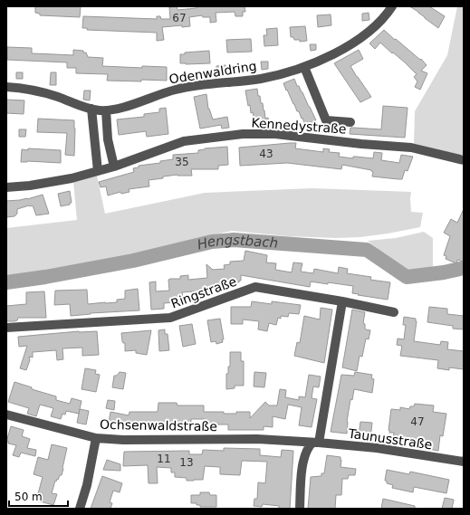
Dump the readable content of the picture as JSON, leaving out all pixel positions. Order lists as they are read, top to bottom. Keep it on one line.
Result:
{"streets":{"street":["Odenwaldring","Kennedystraße","Ringstraße","Ochsenwaldstraße","Taunusstraße"]},"crossings":[["Ochsenwaldstraße","Taunusstraße"]],"water":["Hengstbach"],"house_numbers":["67","43","35","47","11","13"],"scale_bar":"50 m"}
